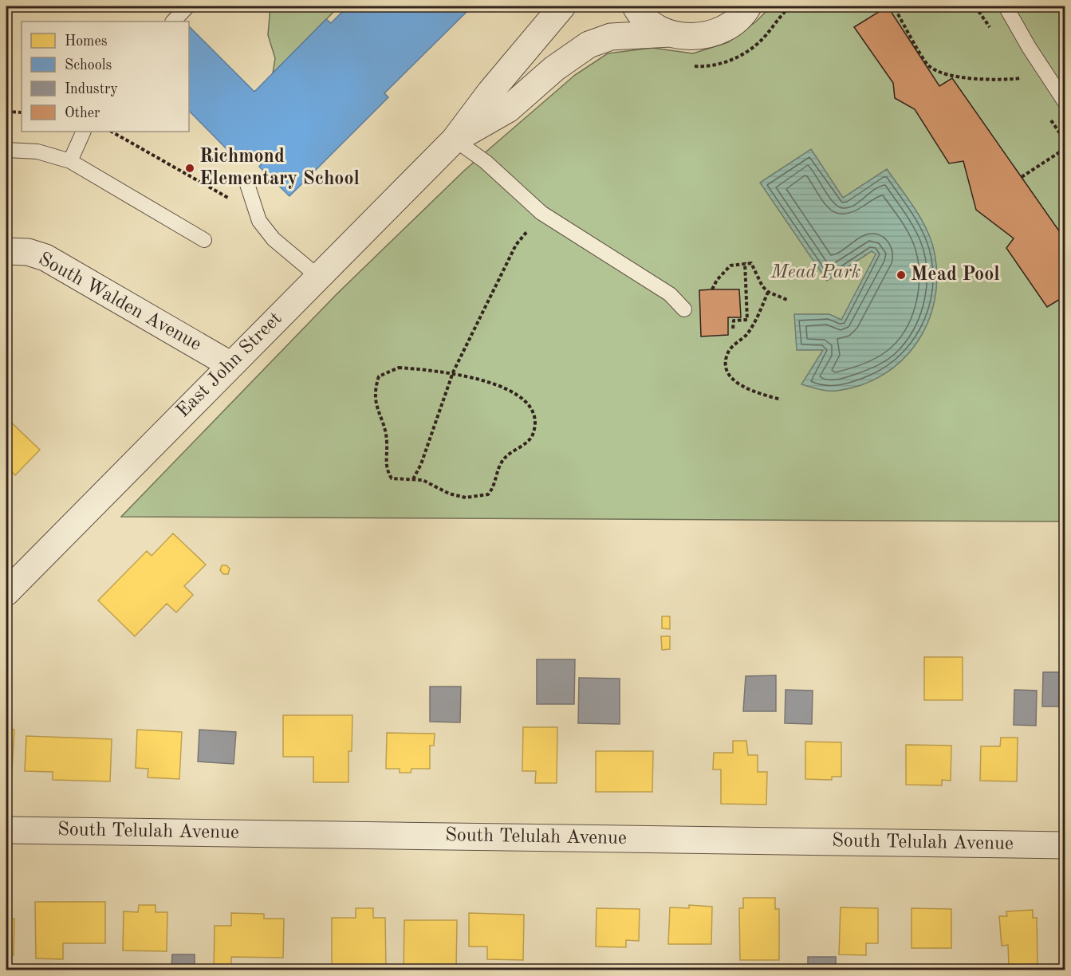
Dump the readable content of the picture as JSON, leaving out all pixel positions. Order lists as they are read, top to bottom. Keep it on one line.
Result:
{"streets":{"street":["South Walden Avenue","East John Street","South Telulah Avenue"]},"crossings":[["South Walden Avenue","East John Street"]],"parks":["Mead Park"],"places":["Richmond Elementary School","Mead Pool"],"legend":["Homes","Schools","Industry","Other"]}
